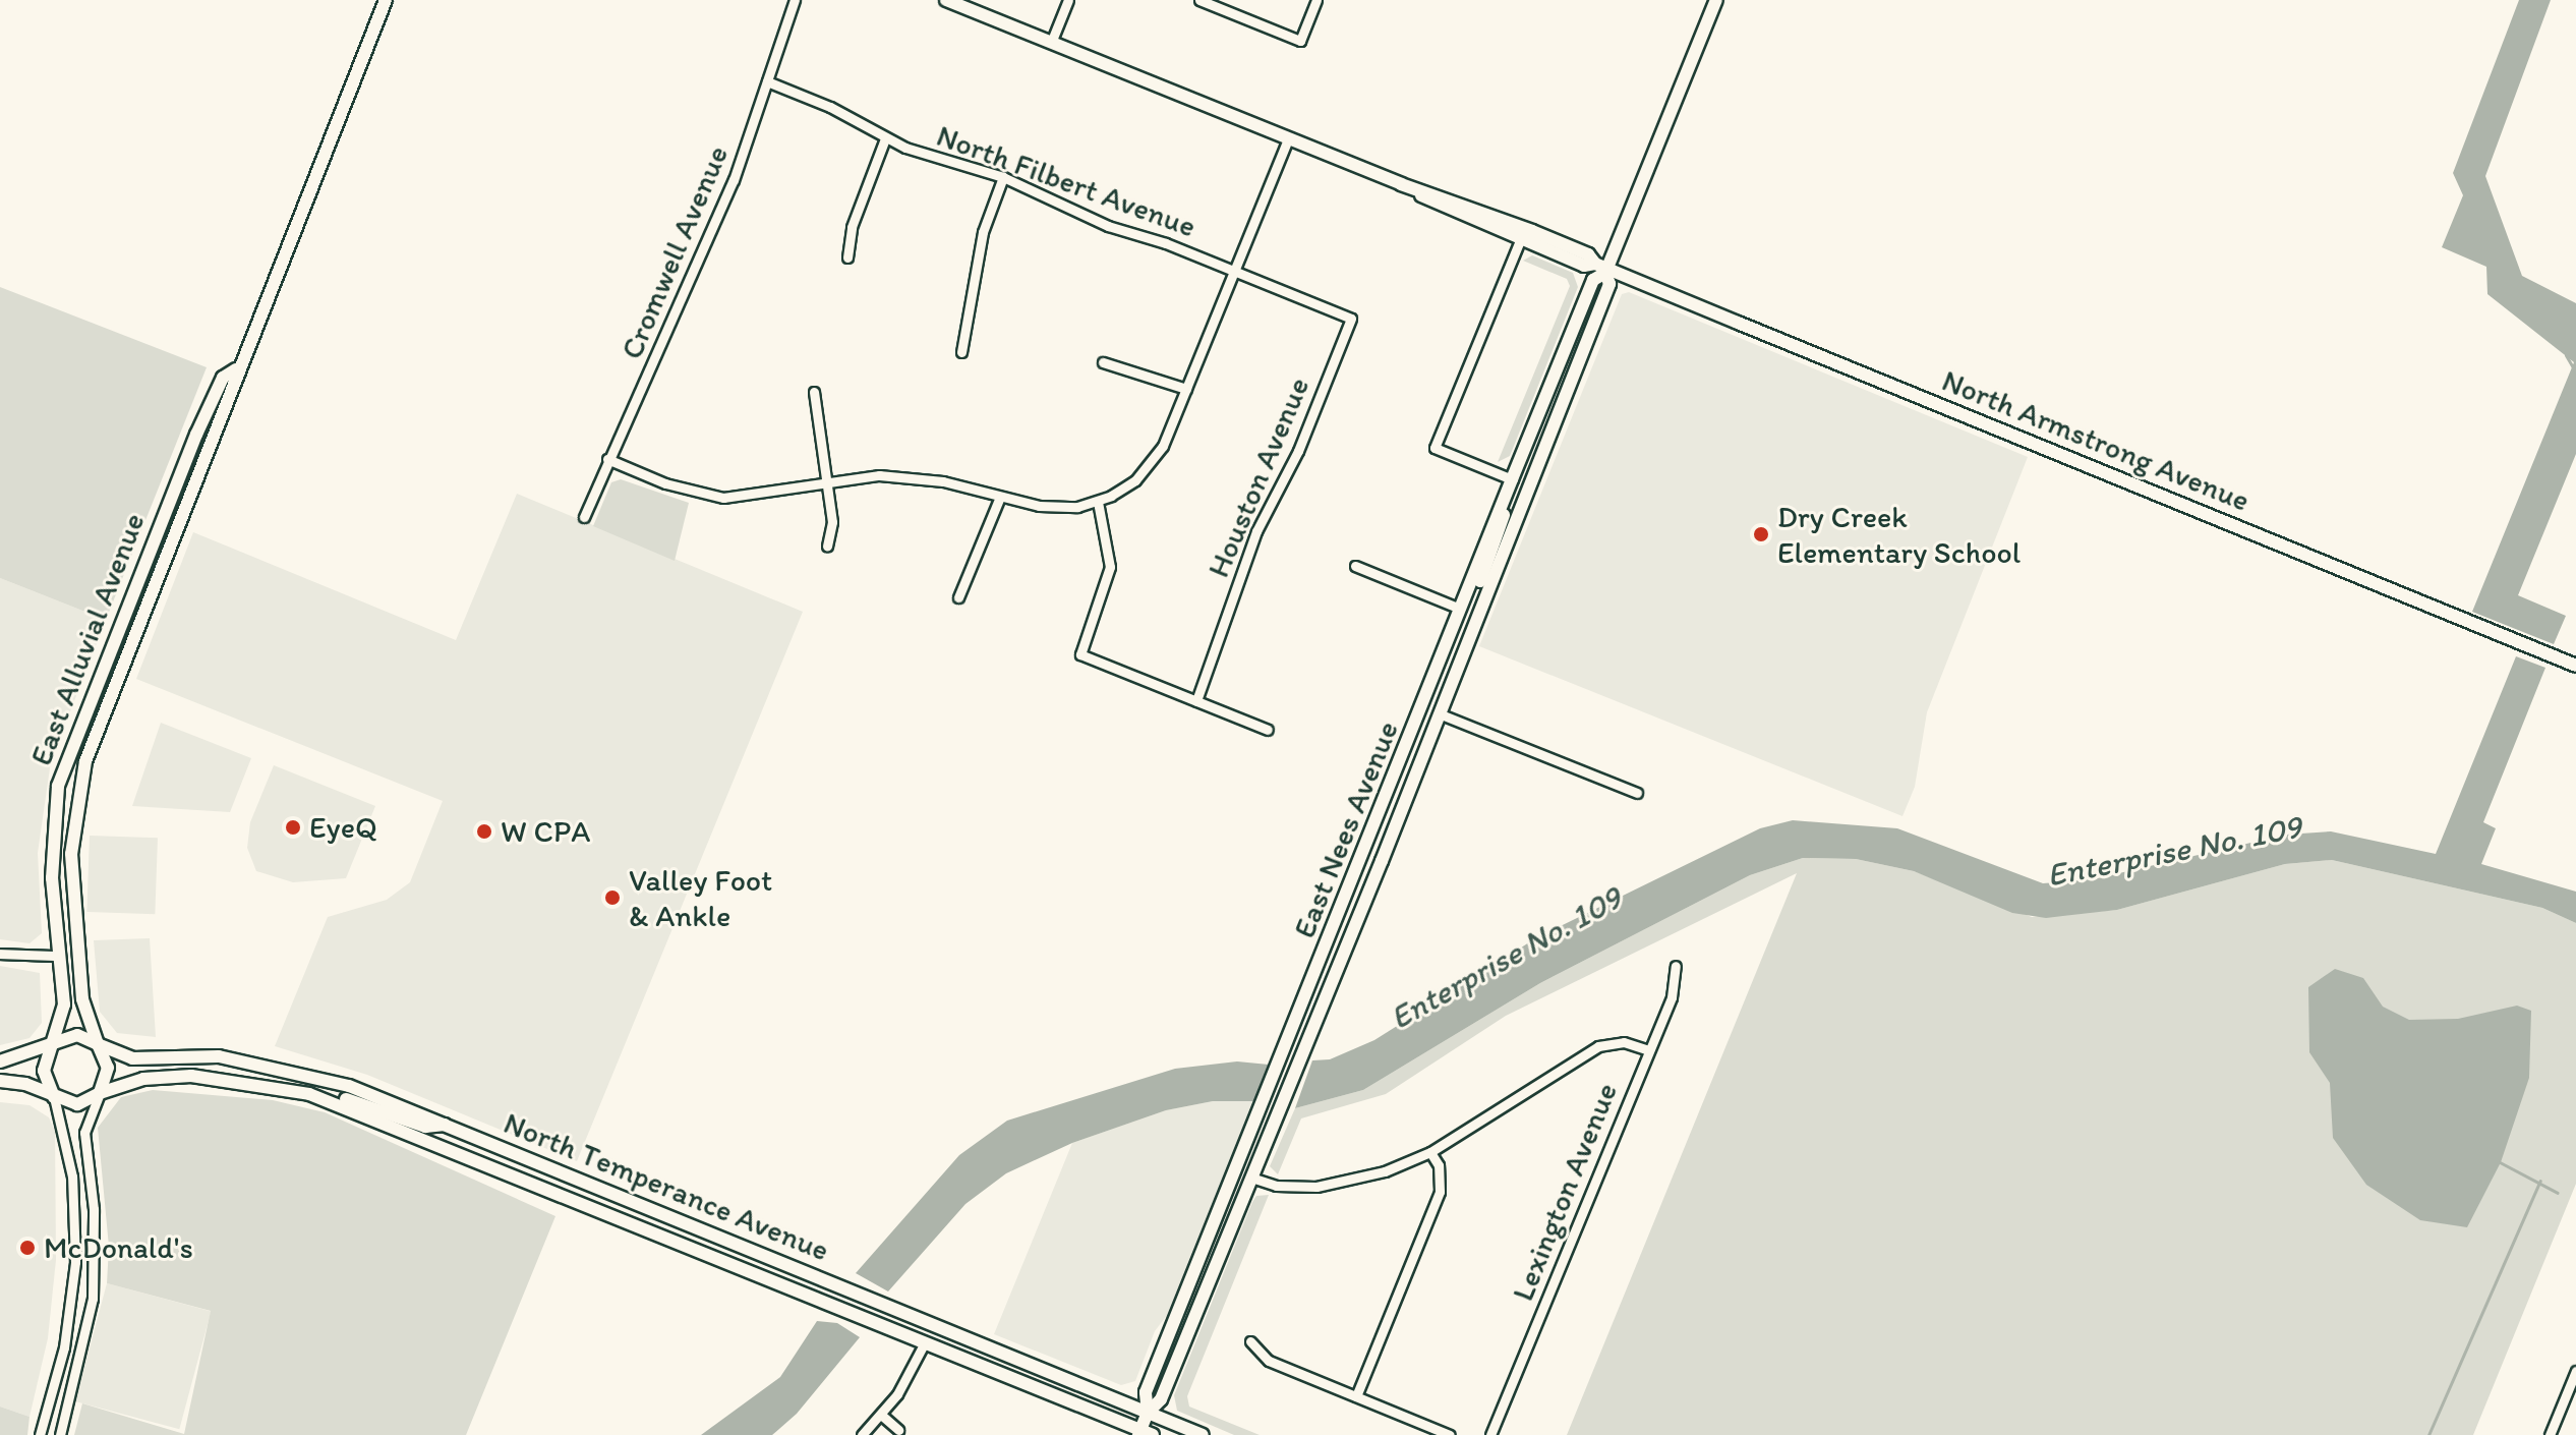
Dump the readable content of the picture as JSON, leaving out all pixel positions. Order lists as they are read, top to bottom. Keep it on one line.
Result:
{"streets":{"main road":["North Armstrong Avenue","East Alluvial Avenue","East Nees Avenue","North Temperance Avenue"],"street":["North Filbert Avenue","Cromwell Avenue","Houston Avenue","Lexington Avenue"]},"crossings":[["North Filbert Avenue","Cromwell Avenue"],["North Filbert Avenue","Houston Avenue"],["North Armstrong Avenue","East Nees Avenue"],["East Alluvial Avenue","North Temperance Avenue"],["East Nees Avenue","North Temperance Avenue"]],"water":["Enterprise No. 109"],"places":["Dry Creek Elementary School","EyeQ","W CPA","Valley Foot & Ankle","McDonald's"]}
